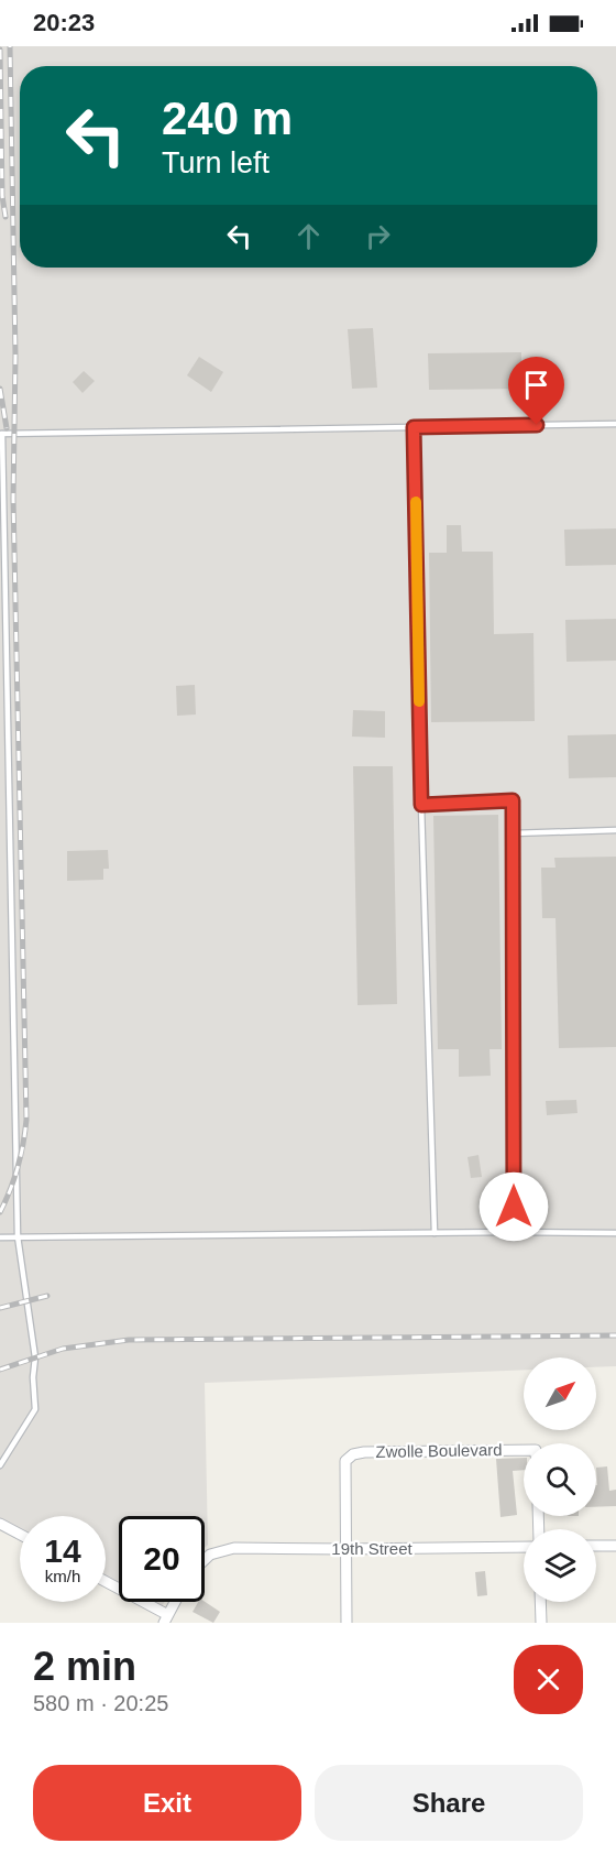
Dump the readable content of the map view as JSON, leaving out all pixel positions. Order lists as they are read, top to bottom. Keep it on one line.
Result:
{"streets":{"street":["Zwolle Boulevard","19th Street"]},"crossings":[["Zwolle Boulevard","19th Street"]],"north":"top right","page":{"status":"20:23","turn":["240 m","Turn left"],"speed":"14 km/h","limit":"20","heading":["2 min","580 m · 20:25"],"buttons":["Exit","Share"]}}
